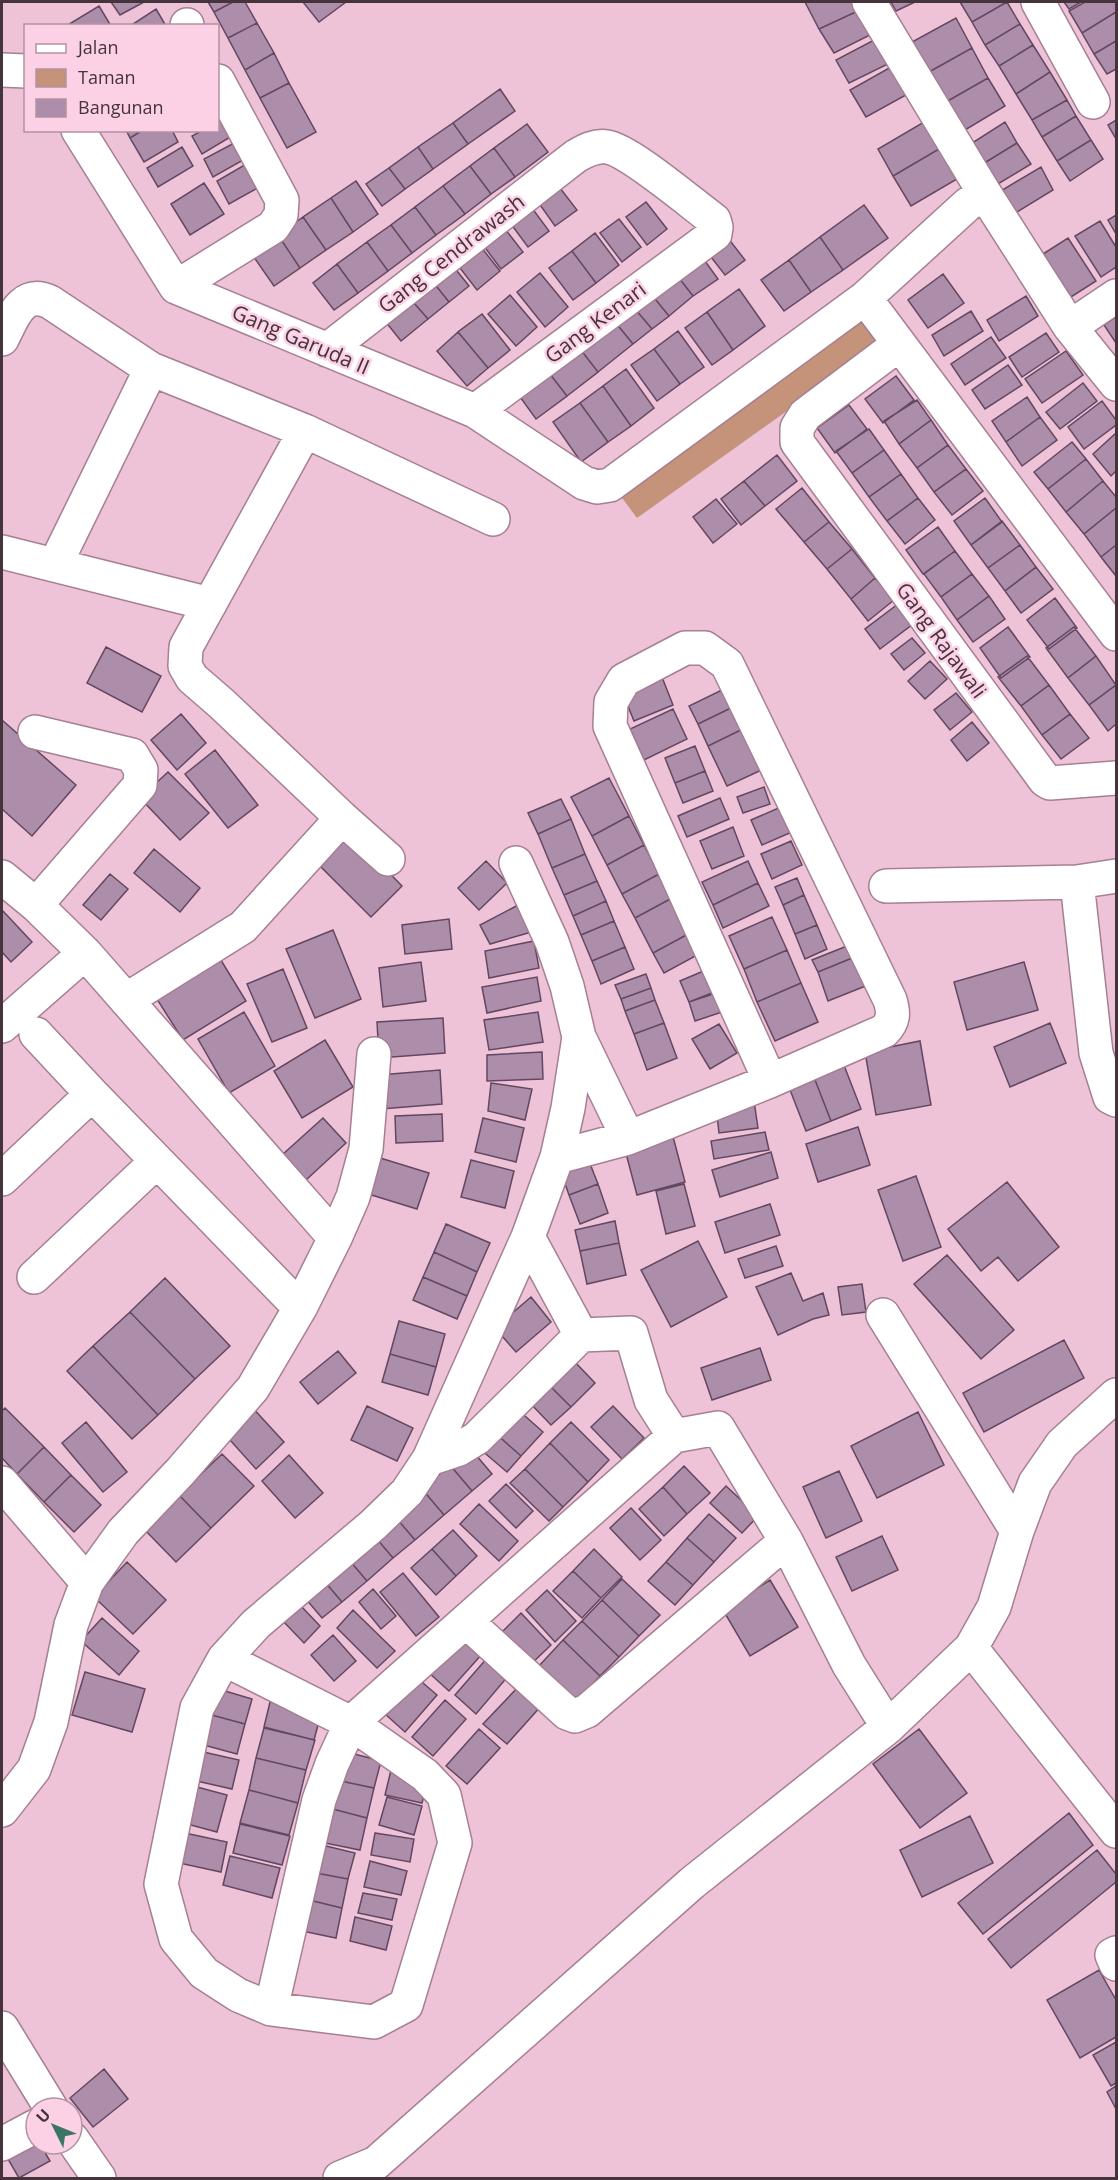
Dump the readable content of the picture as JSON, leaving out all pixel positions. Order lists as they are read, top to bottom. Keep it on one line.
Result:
{"streets":{"street":["Gang Cendrawash","Gang Kenari","Gang Garuda II","Gang Rajawali"]},"crossings":[["Gang Cendrawash","Gang Kenari"],["Gang Cendrawash","Gang Garuda II"],["Gang Kenari","Gang Garuda II"]],"legend":["Jalan","Taman","Bangunan"],"north":"top left"}
